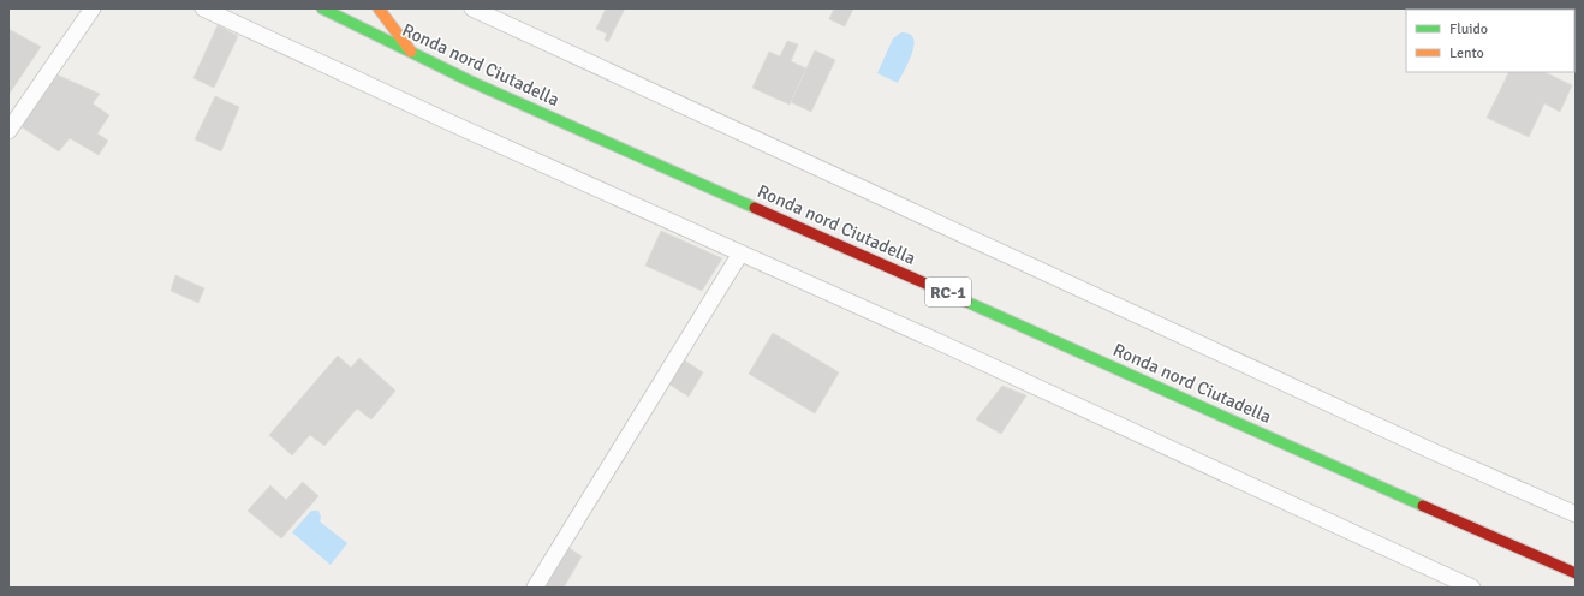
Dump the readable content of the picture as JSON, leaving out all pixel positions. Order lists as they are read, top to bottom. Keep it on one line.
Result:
{"streets":{"main road":["Ronda nord Ciutadella","RC-1"]},"legend":["Fluido","Lento"]}
